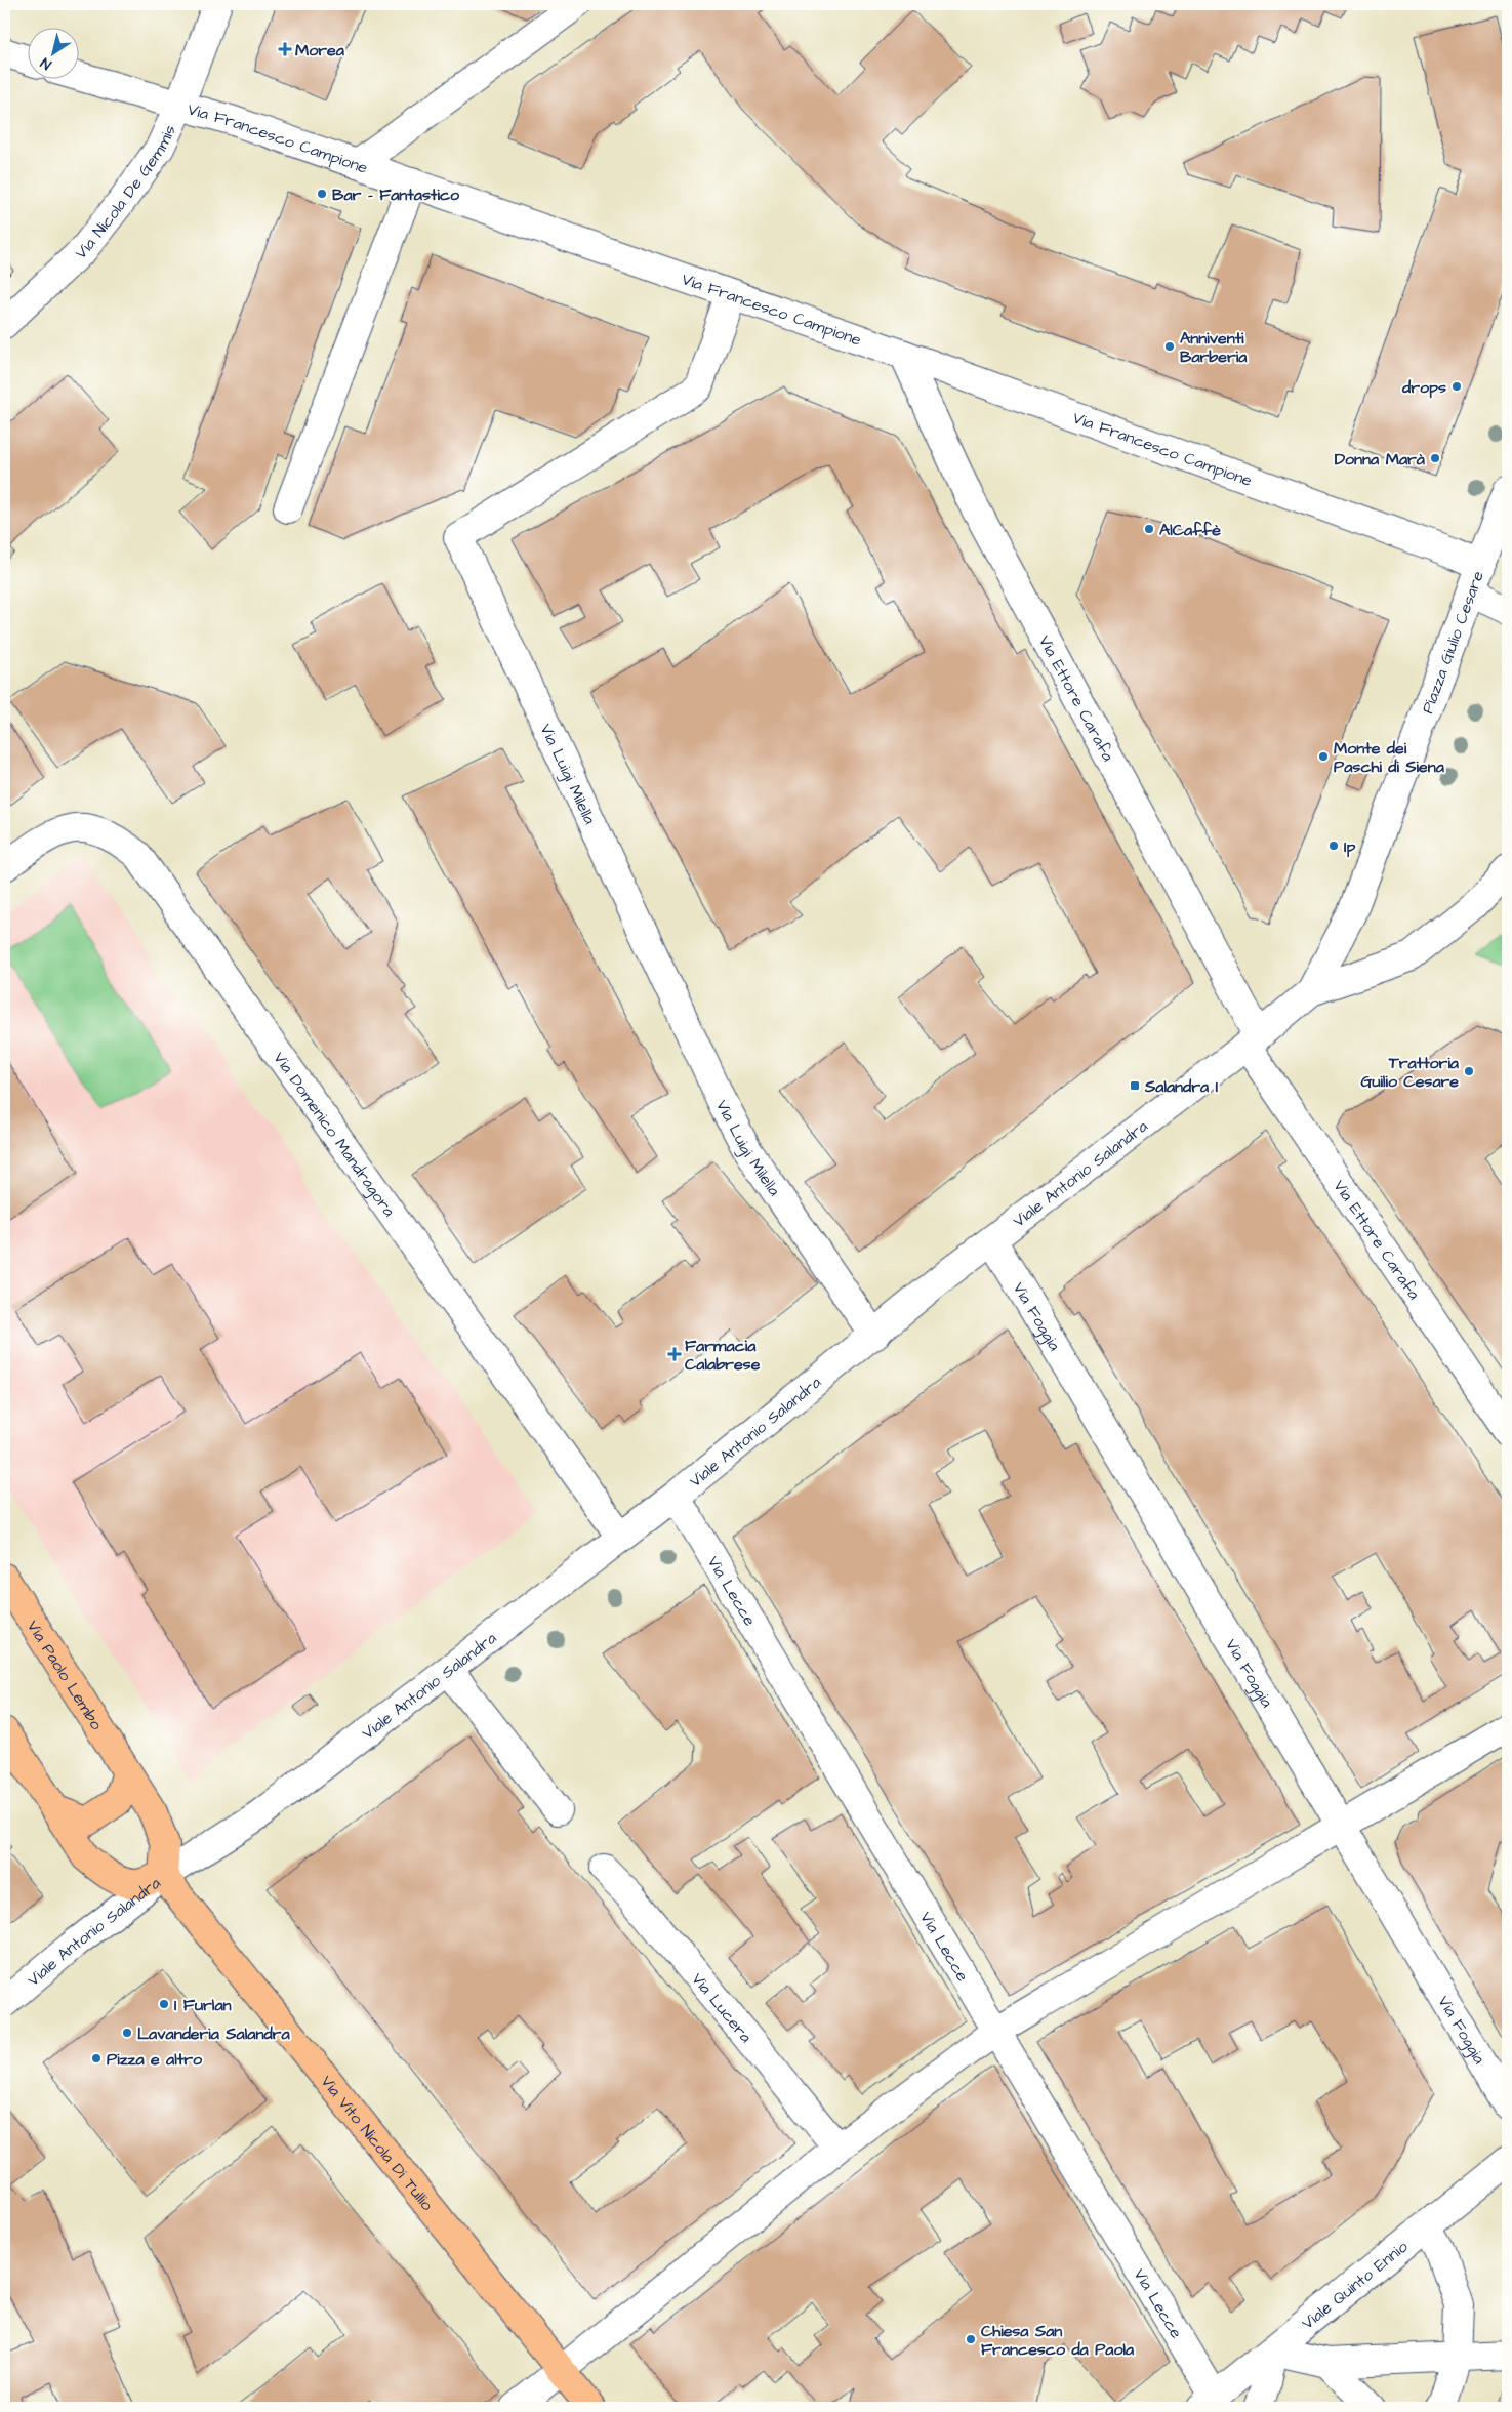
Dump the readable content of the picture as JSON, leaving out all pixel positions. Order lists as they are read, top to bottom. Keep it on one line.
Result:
{"streets":{"main road":["Via Paolo Lembo","Via Vito Nicola Di Tullio"],"street":["Via Francesco Campione","Via Nicola De Gemmis","Piazza Giulio Cesare","Via Ettore Carafa","Via Luigi Milella","Via Domenico Mandragora","Viale Antonio Salandra","Via Foggia","Via Lecce","Via Lucera","Viale Quinto Ennio"]},"crossings":[["Via Francesco Campione","Via Nicola De Gemmis"],["Via Francesco Campione","Piazza Giulio Cesare"],["Via Francesco Campione","Via Ettore Carafa"],["Via Francesco Campione","Via Luigi Milella"],["Piazza Giulio Cesare","Viale Antonio Salandra"],["Via Ettore Carafa","Viale Antonio Salandra"],["Via Luigi Milella","Viale Antonio Salandra"],["Via Domenico Mandragora","Viale Antonio Salandra"],["Viale Antonio Salandra","Via Foggia"],["Viale Antonio Salandra","Via Lecce"],["Viale Antonio Salandra","Via Paolo Lembo"],["Viale Antonio Salandra","Via Vito Nicola Di Tullio"],["Via Lecce","Viale Quinto Ennio"],["Via Paolo Lembo","Via Vito Nicola Di Tullio"]],"places":{"health":["Morea","Farmacia Calabrese"],"other":["Bar - Fantastico","Anniventi Barberia","drops","Donna Marà","AlCaffè","Monte dei Paschi di Siena","Ip","Trattoria Guilio Cesare","I Furlan","Lavanderia Salandra","Pizza e altro","Chiesa San Francesco da Paola"],"transit":["Salandra I"]},"north":"bottom left"}
